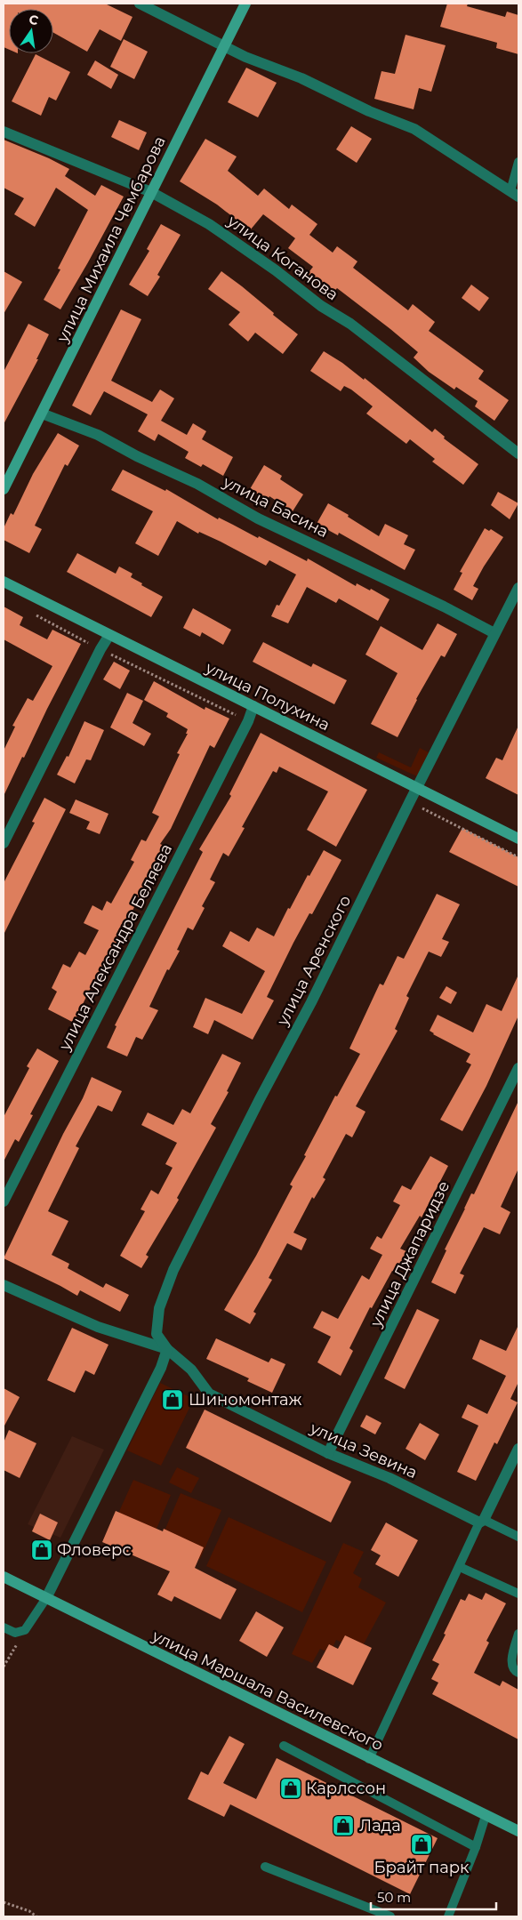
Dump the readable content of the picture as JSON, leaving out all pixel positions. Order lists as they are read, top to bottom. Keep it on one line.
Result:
{"streets":{"main road":["улица Михаила Чембарова","улица Полухина","улица Маршала Василевского"],"street":["улица Коганова","улица Басина","улица Александра Беляева","улица Аренского","улица Джапаридзе","улица Зевина"]},"crossings":[["улица Михаила Чембарова","улица Коганова"],["улица Михаила Чембарова","улица Басина"],["улица Басина","улица Аренского"],["улица Полухина","улица Александра Беляева"],["улица Полухина","улица Аренского"],["улица Аренского","улица Зевина"],["улица Джапаридзе","улица Зевина"]],"places":{"shop":["Шиномонтаж","Фловерс","Карлссон","Лада","Брайт парк"]},"scale_bar":"50 m","north":"top"}
